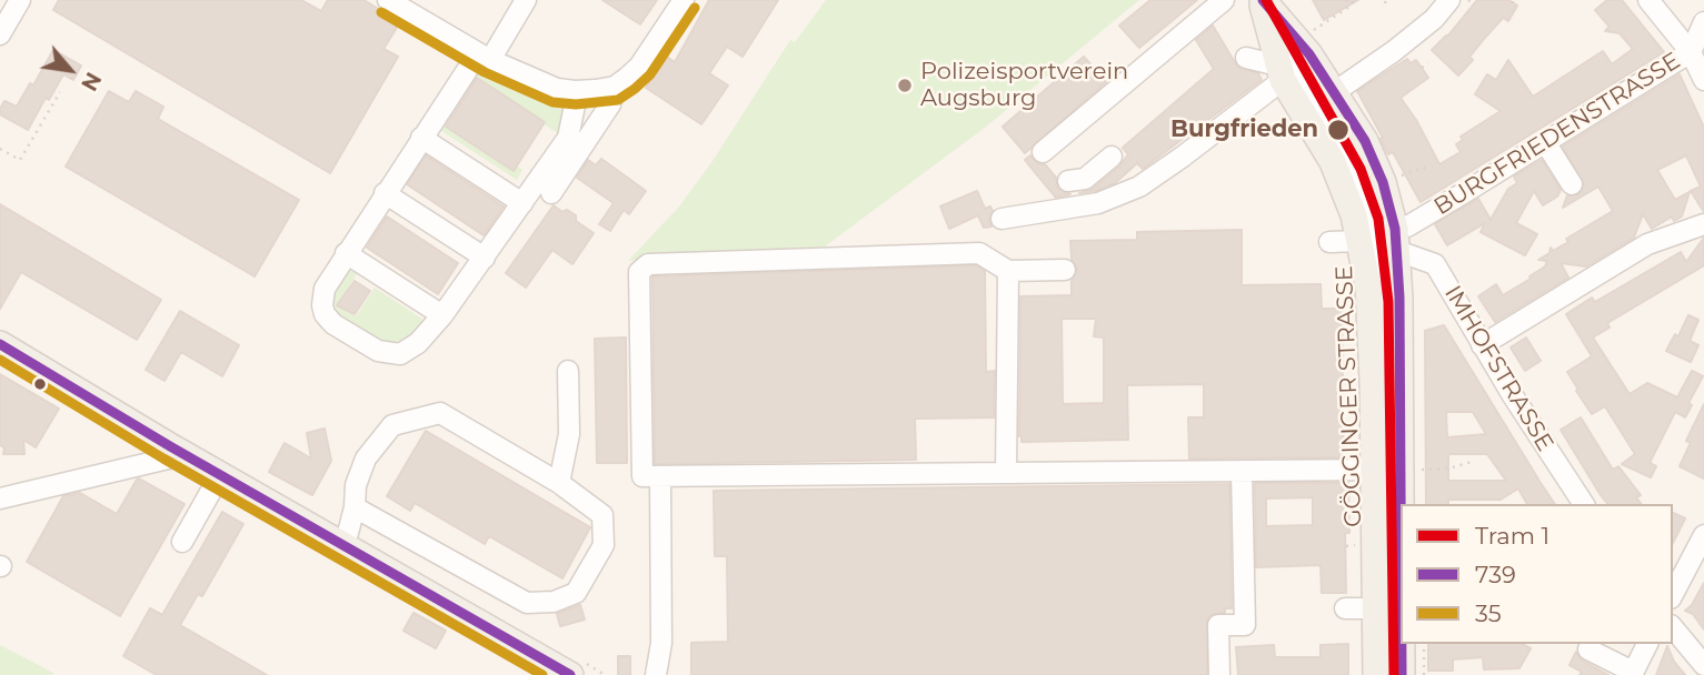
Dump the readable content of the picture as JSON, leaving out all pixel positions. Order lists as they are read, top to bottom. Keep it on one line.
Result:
{"streets":{"main road":["GÖGGINGER STRASSE"],"street":["BURGFRIEDENSTRASSE","IMHOFSTRASSE"]},"crossings":[["BURGFRIEDENSTRASSE","IMHOFSTRASSE"],["BURGFRIEDENSTRASSE","GÖGGINGER STRASSE"],["IMHOFSTRASSE","GÖGGINGER STRASSE"]],"places":["Polizeisportverein Augsburg","Burgfrieden"],"lines":["tram line 1","transit line 739","transit line 35"],"legend":["Tram 1","739","35"],"north":"bottom right"}
